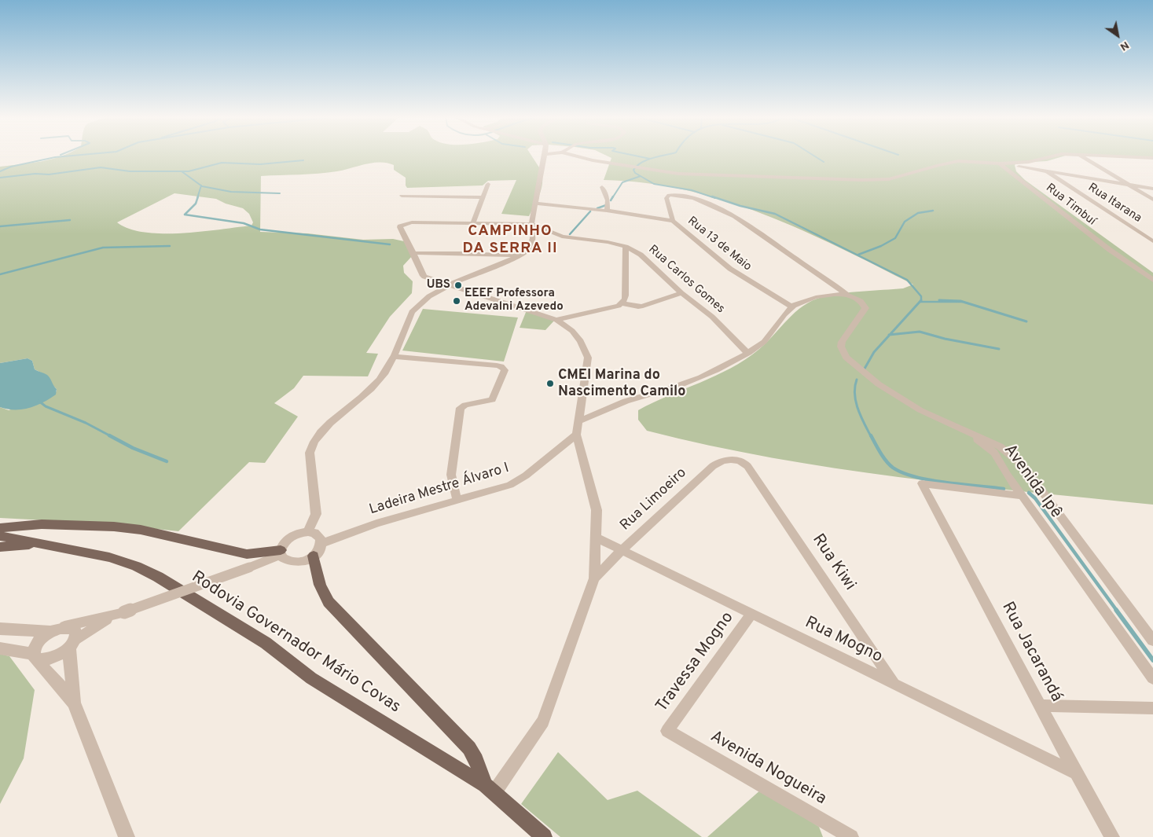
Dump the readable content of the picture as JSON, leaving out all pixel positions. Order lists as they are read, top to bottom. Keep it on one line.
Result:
{"streets":{"main road":["Rodovia Governador Mário Covas"],"street":["Rua Itarana","Rua Timbuí","Rua 13 de Maio","Rua Carlos Gomes","Avenida Ipê","Ladeira Mestre Álvaro I","Rua Limoeiro","Rua Kiwi","Rua Mogno","Rua Jacarandá","Travessa Mogno","Avenida Nogueira"]},"crossings":[["Avenida Ipê","Rua Jacarandá"],["Rua Limoeiro","Rua Kiwi"],["Rua Limoeiro","Rua Mogno"],["Rua Kiwi","Rua Mogno"],["Rua Mogno","Rua Jacarandá"],["Rua Mogno","Travessa Mogno"],["Travessa Mogno","Avenida Nogueira"]],"districts":["CAMPINHO DA SERRA II"],"places":["UBS","EEEF Professora Adevalni Azevedo","CMEI Marina do Nascimento Camilo"],"north":"bottom right"}
